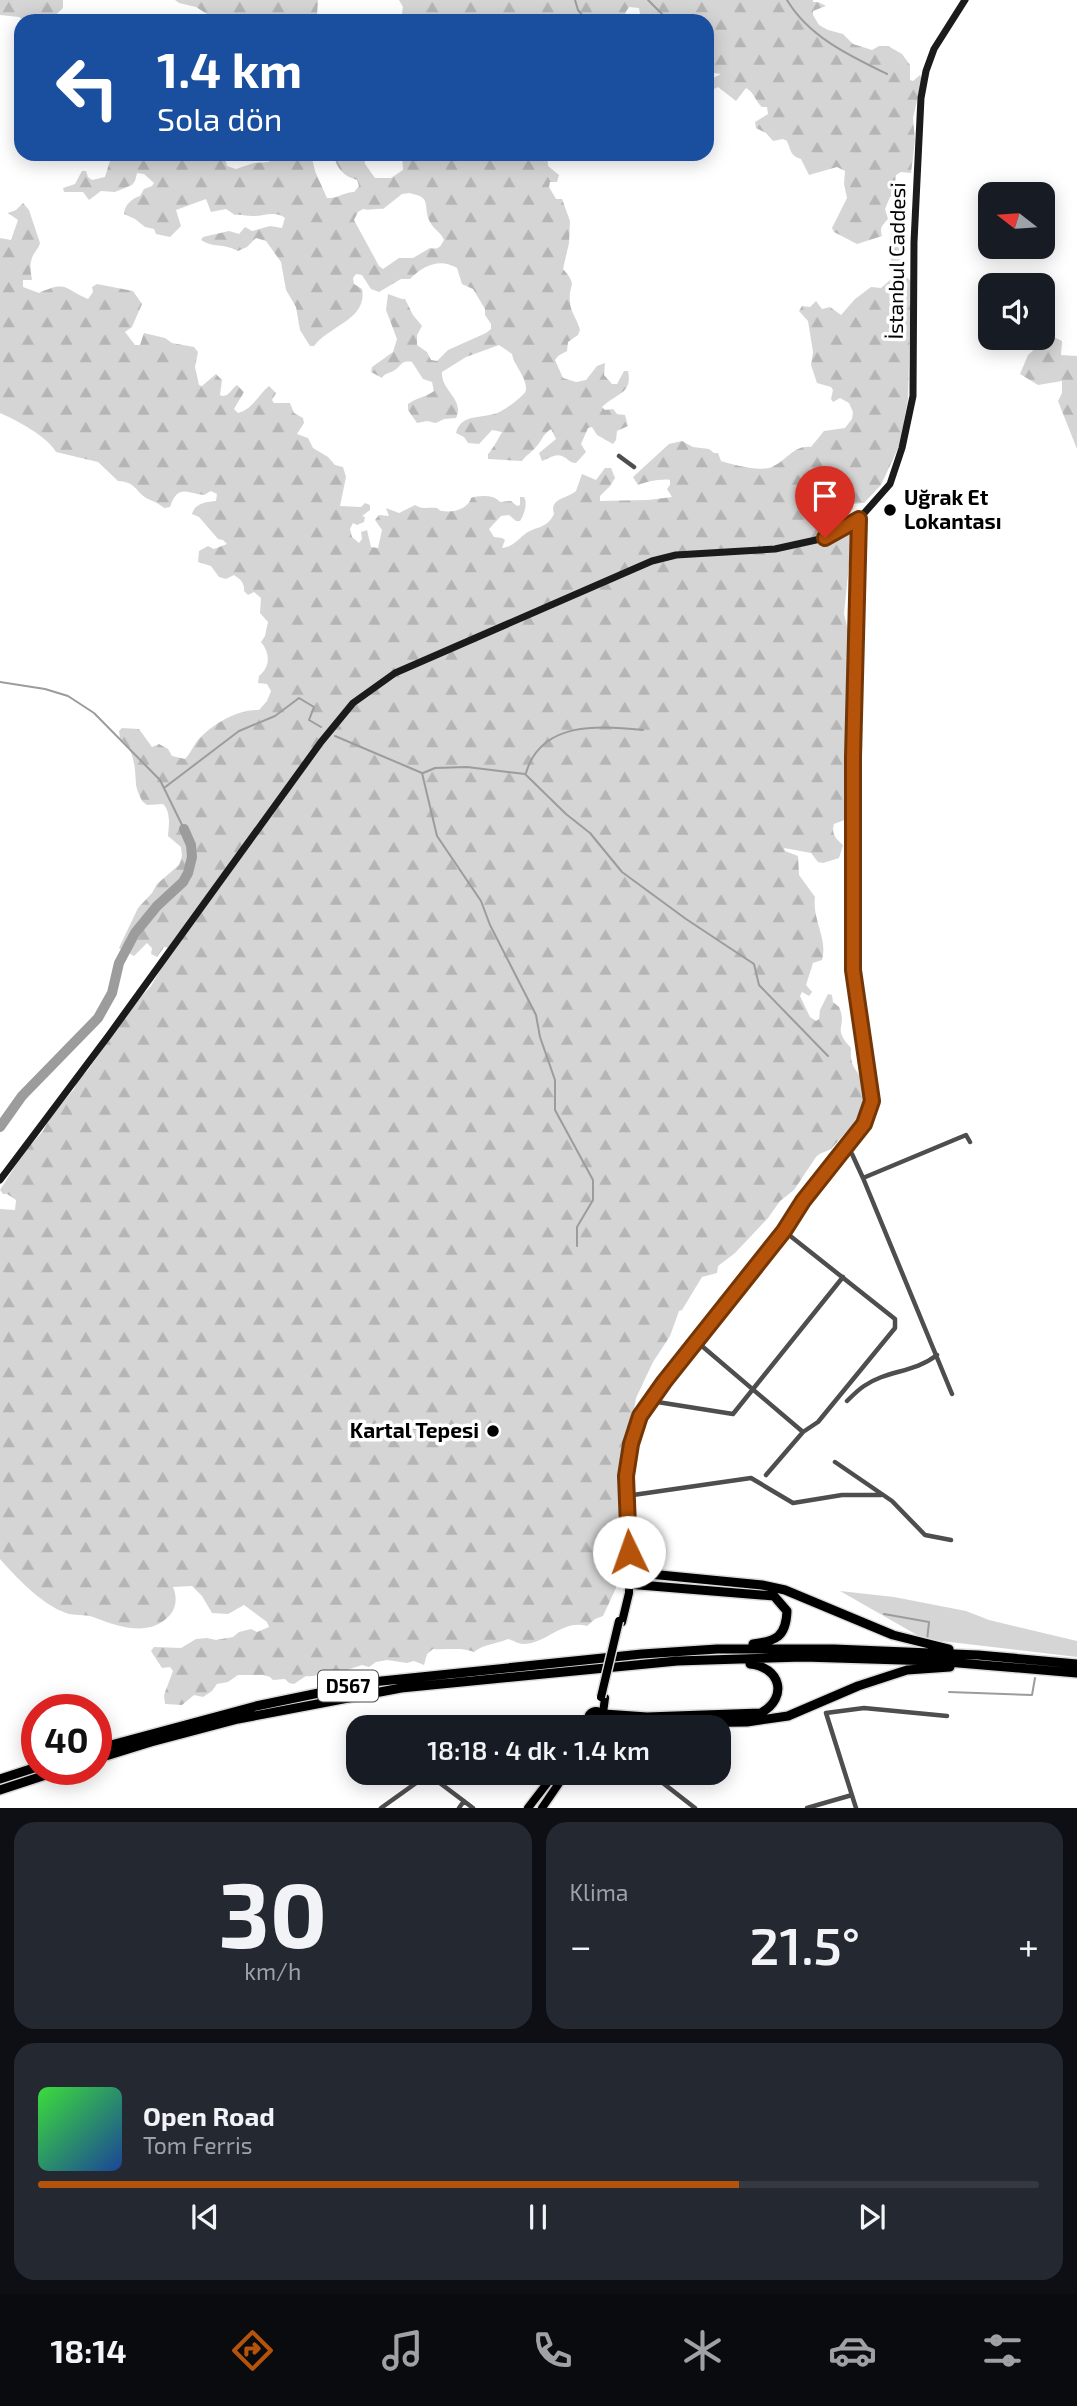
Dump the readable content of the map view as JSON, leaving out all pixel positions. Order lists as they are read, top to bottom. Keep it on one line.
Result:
{"streets":{"highway":["D567"],"street":["İstanbul Caddesi"]},"places":["Uğrak Et Lokantası","Kartal Tepesi"],"north":"left","page":{"turn":["1.4 km","Sola dön"],"limit":"40","trip":"18:18 · 4 dk · 1.4 km","tile":[["30","km/h"],"Klima"],"heat":["−","21.5°","+"],"song":["Open Road","Tom Ferris"],"tabs":"18:14"}}
